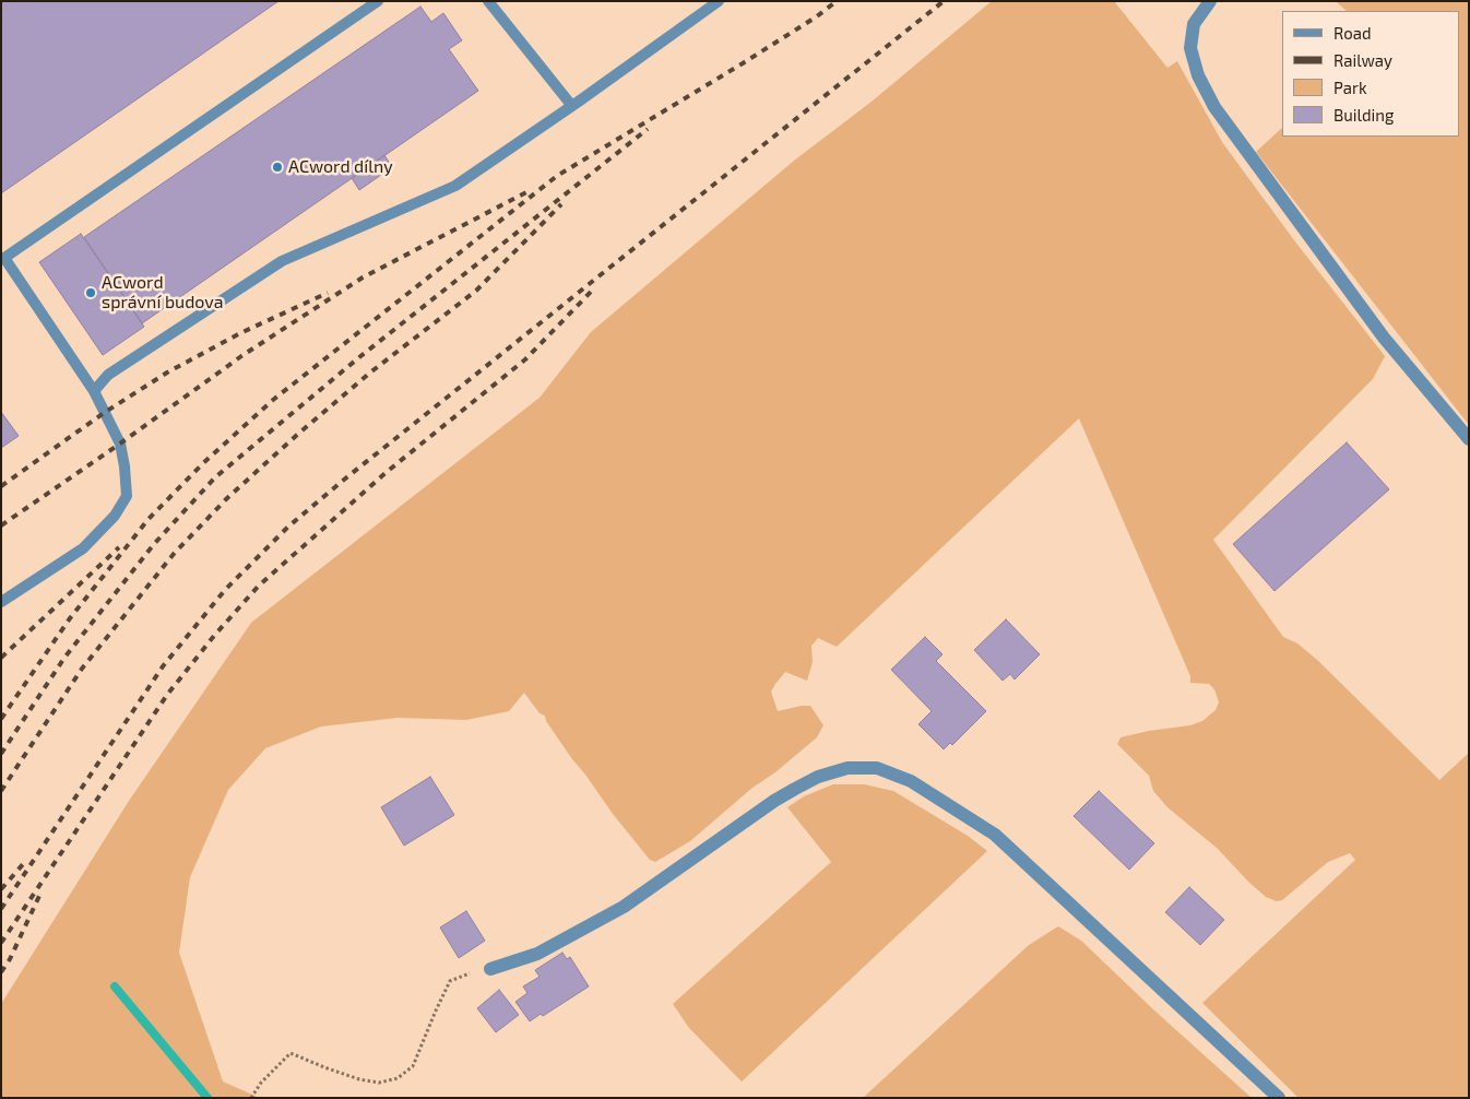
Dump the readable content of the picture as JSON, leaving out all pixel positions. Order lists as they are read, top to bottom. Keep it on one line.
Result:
{"places":["ACword dílny","ACword správní budova"],"legend":["Road","Railway","Park","Building"]}
